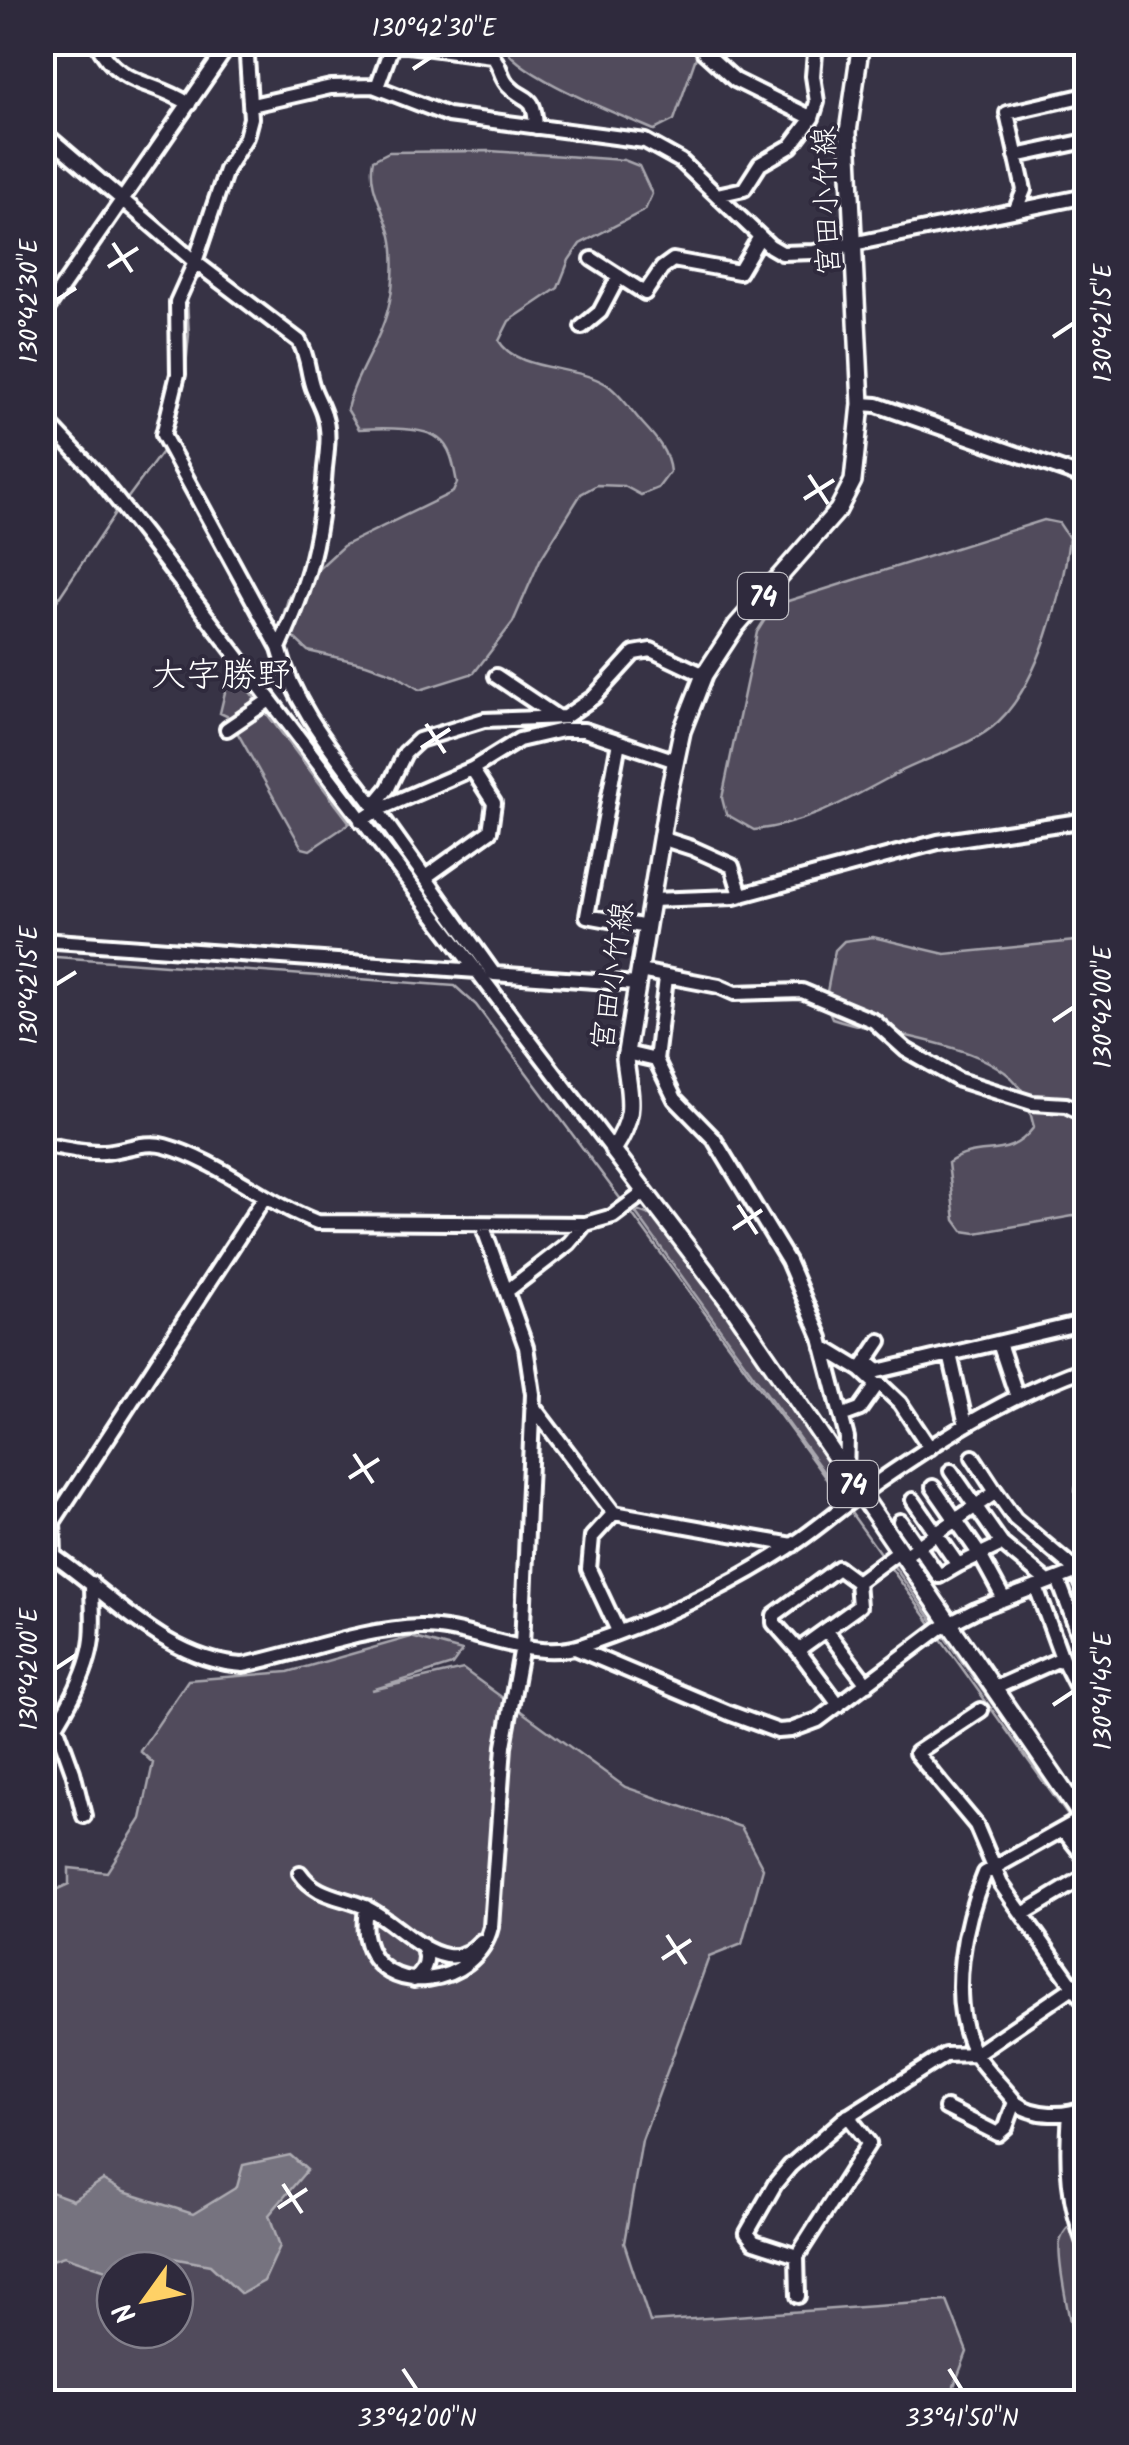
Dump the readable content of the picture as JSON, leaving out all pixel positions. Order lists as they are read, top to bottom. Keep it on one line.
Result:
{"streets":{"main road":["宮田小竹線","74"]},"crossings":[["宮田小竹線","74"]],"districts":["大字勝野"],"north":"bottom left","coordinates":["130°42'30\"E","130°42'15\"E","130°42'00\"E","130°41'45\"E","33°42'00\"N","33°41'50\"N"]}
